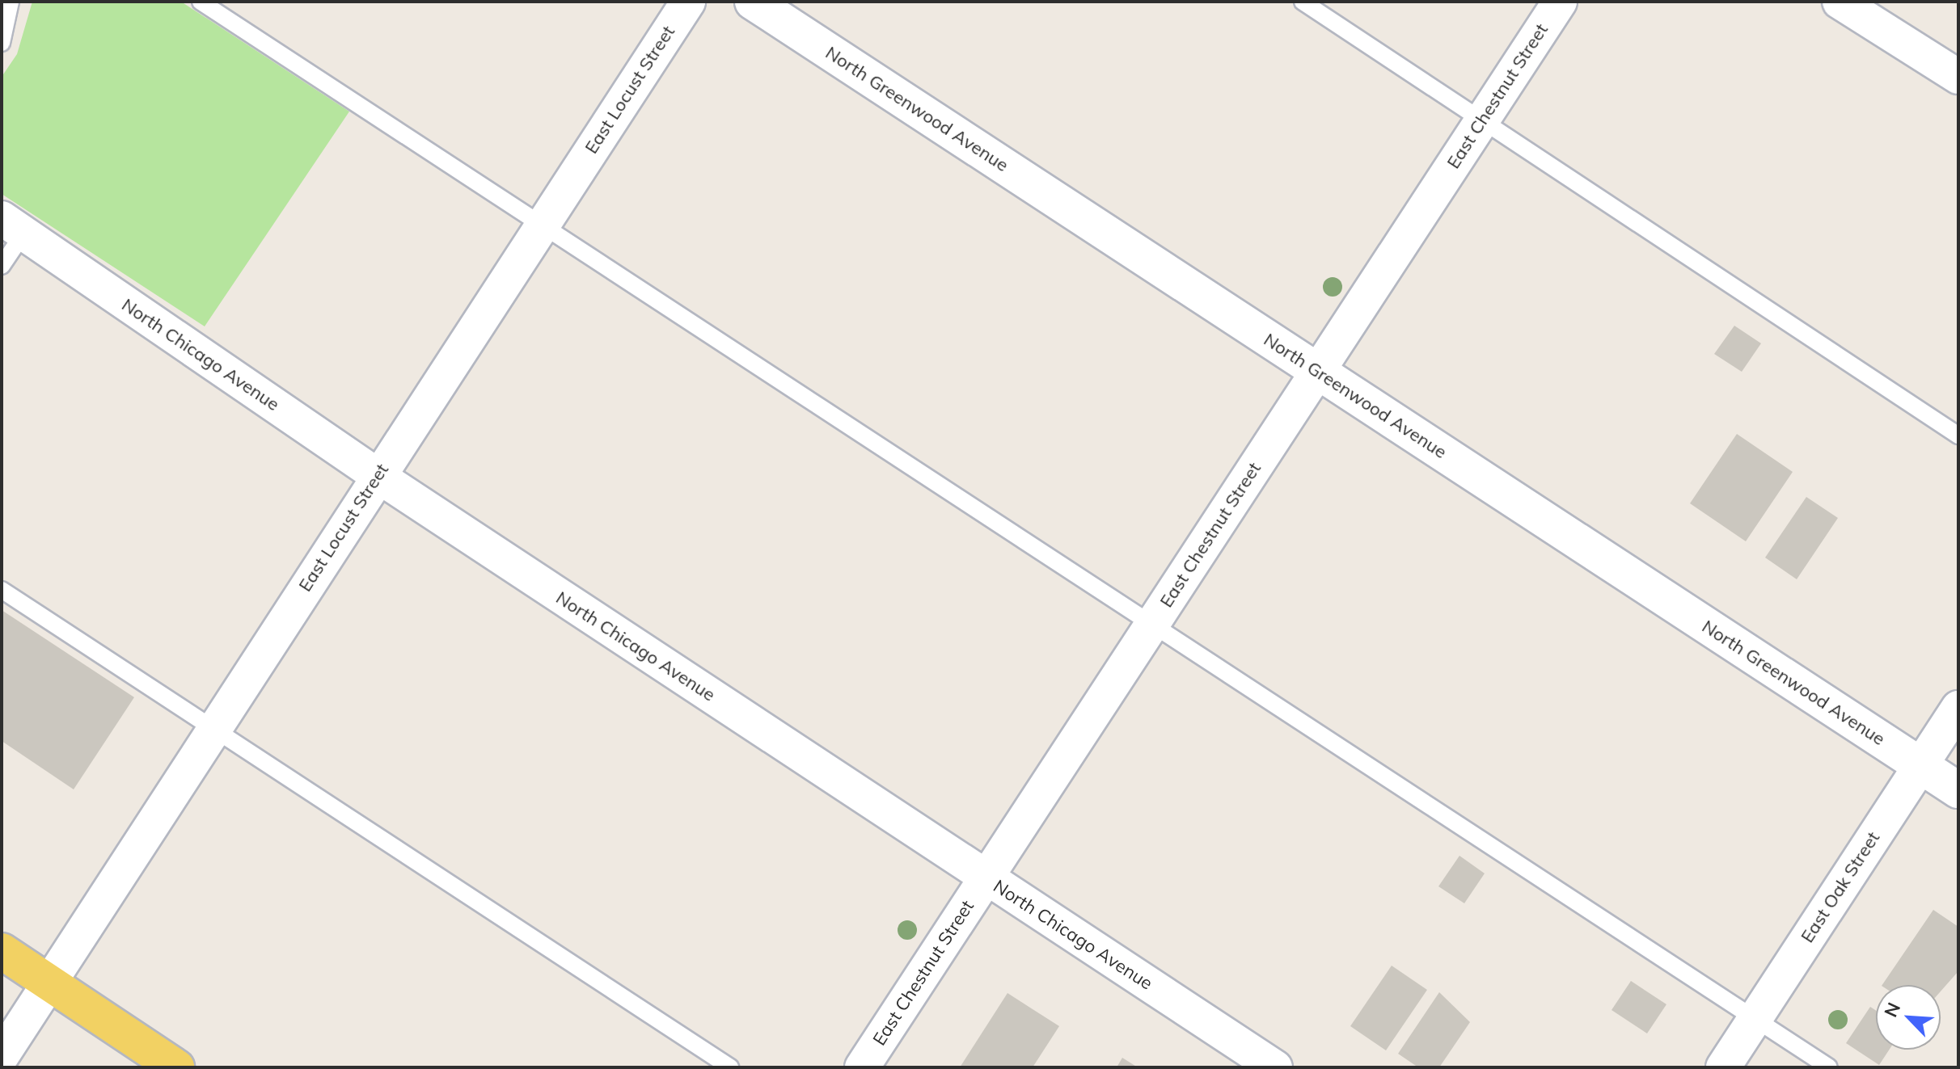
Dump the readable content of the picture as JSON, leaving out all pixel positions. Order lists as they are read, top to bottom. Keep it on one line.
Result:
{"streets":{"street":["East Locust Street","East Chestnut Street","North Greenwood Avenue","North Chicago Avenue","East Oak Street"]},"crossings":[["East Locust Street","North Chicago Avenue"],["East Chestnut Street","North Greenwood Avenue"],["East Chestnut Street","North Chicago Avenue"],["North Greenwood Avenue","East Oak Street"]],"north":"top left"}
